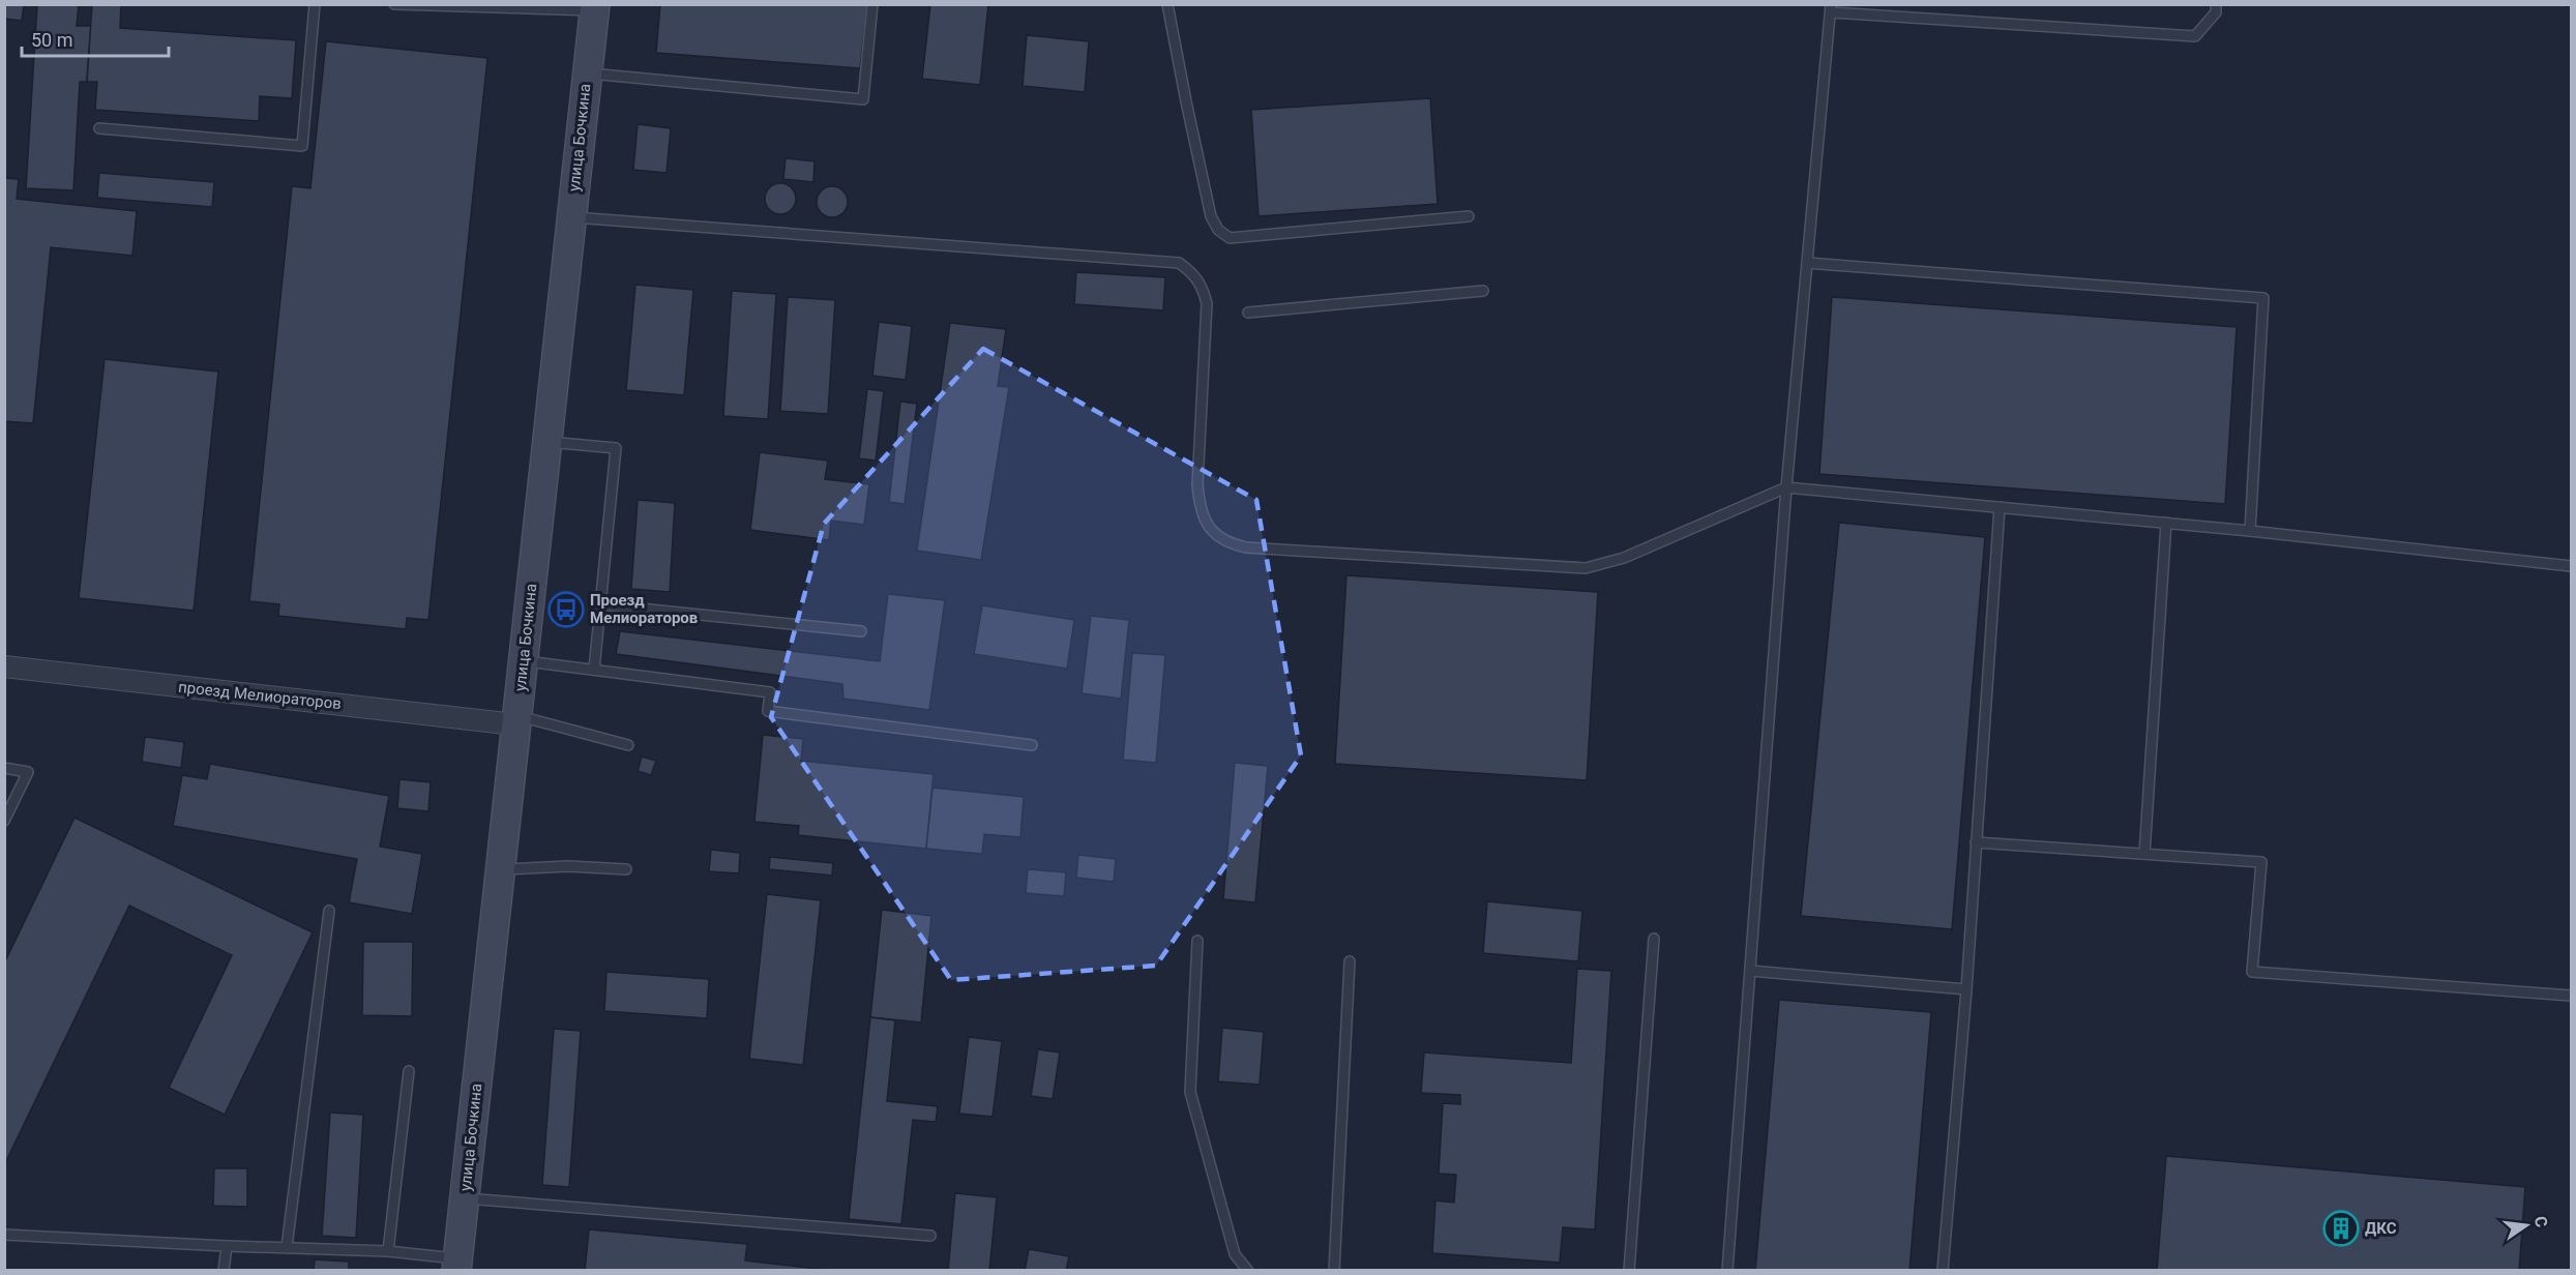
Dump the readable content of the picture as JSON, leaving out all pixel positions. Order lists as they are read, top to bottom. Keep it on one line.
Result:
{"streets":{"street":["улица Бочкина","проезд Мелиораторов"]},"crossings":[["улица Бочкина","проезд Мелиораторов"]],"places":{"bus stop":["Проезд Мелиораторов"],"building":["ДКС"]},"scale_bar":"50 m","north":"right"}
